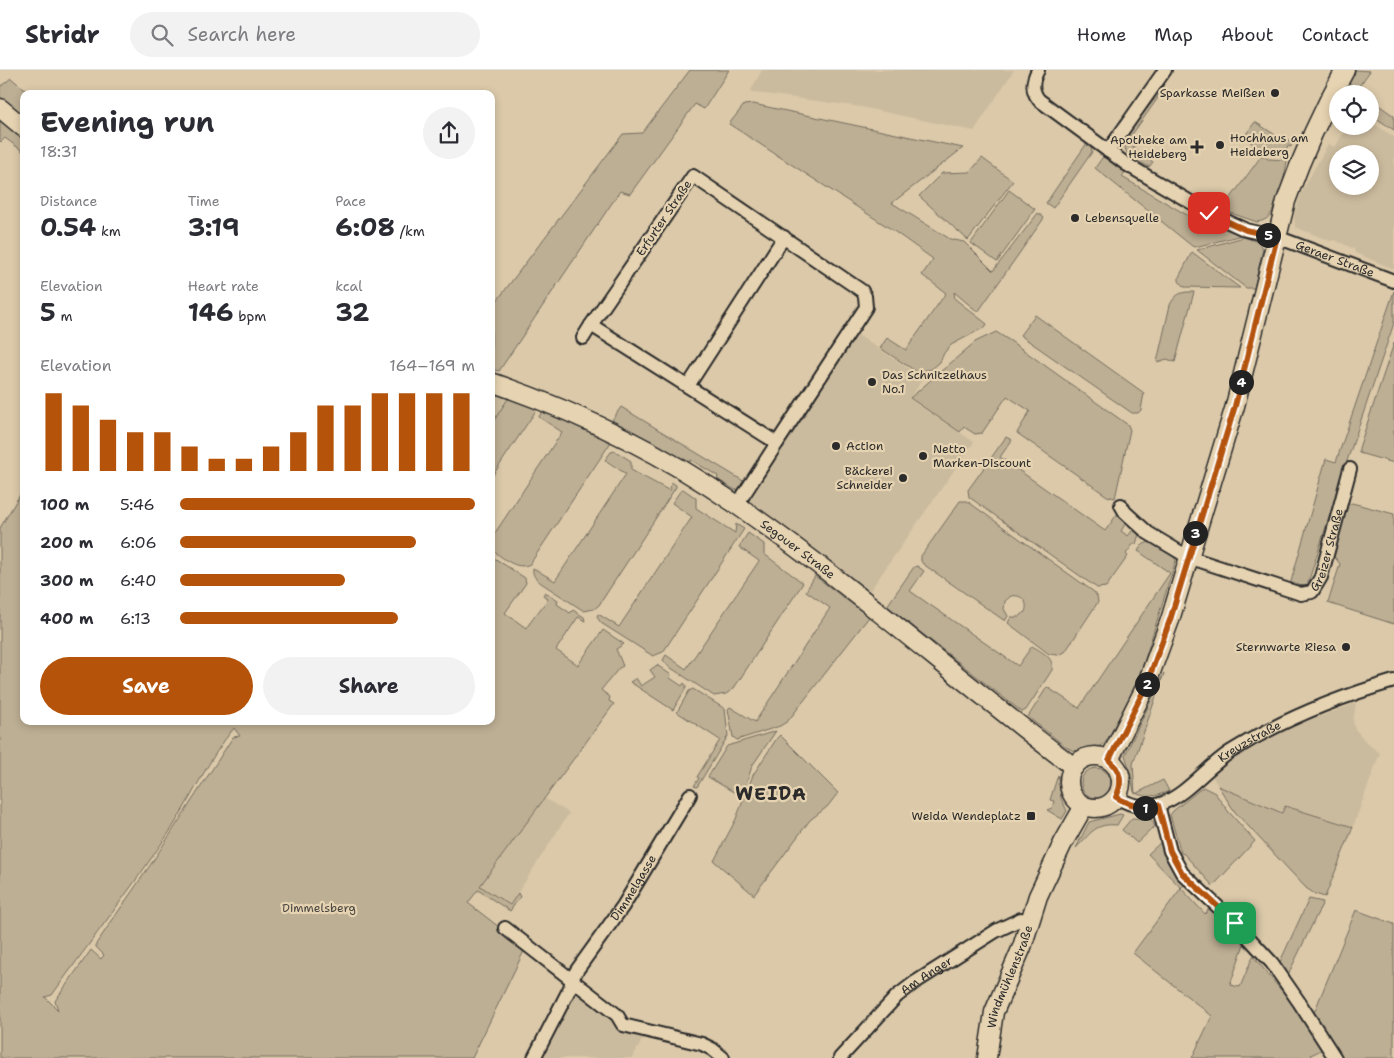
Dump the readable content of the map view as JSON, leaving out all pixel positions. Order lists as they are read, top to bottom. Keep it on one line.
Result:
{"streets":{"street":["Erfurter Straße","Geraer Straße","Greizer Straße","Segouer Straße","Kreuzstraße","Dimmelgasse","Am Anger","Windmühlenstraße"]},"crossings":[["Erfurter Straße","Segouer Straße"],["Segouer Straße","Kreuzstraße"],["Segouer Straße","Windmühlenstraße"],["Kreuzstraße","Windmühlenstraße"],["Am Anger","Windmühlenstraße"]],"districts":["WEIDA"],"parks":["Dimmelsberg"],"places":{"other":["Sparkasse Meißen","Hochhaus am Heideberg","Lebensquelle","Das Schnitzelhaus No.1","Action","Netto Marken-Discount","Bäckerei Schneider","Sternwarte Riesa"],"health":["Apotheke am Heideberg"],"transit":["Weida Wendeplatz"]},"page":{"header":"Stridr","search":"Search here","nav":["Home","Map","About","Contact"],"heading":["Evening run","18:31"],"stats":[["Distance","0.54 km"],["Time","3:19"],["Pace","6:08 /km"],["Elevation","5 m"],["Heart rate","146 bpm"],["kcal","32"]],"pins":["5","4","3","2","1"],"chart":["Elevation","164–169 m"],"list":[{"name":"100 m","note":"5:46"},{"name":"200 m","note":"6:06"},{"name":"300 m","note":"6:40"},{"name":"400 m","note":"6:13"}],"buttons":["Save","Share"]}}
